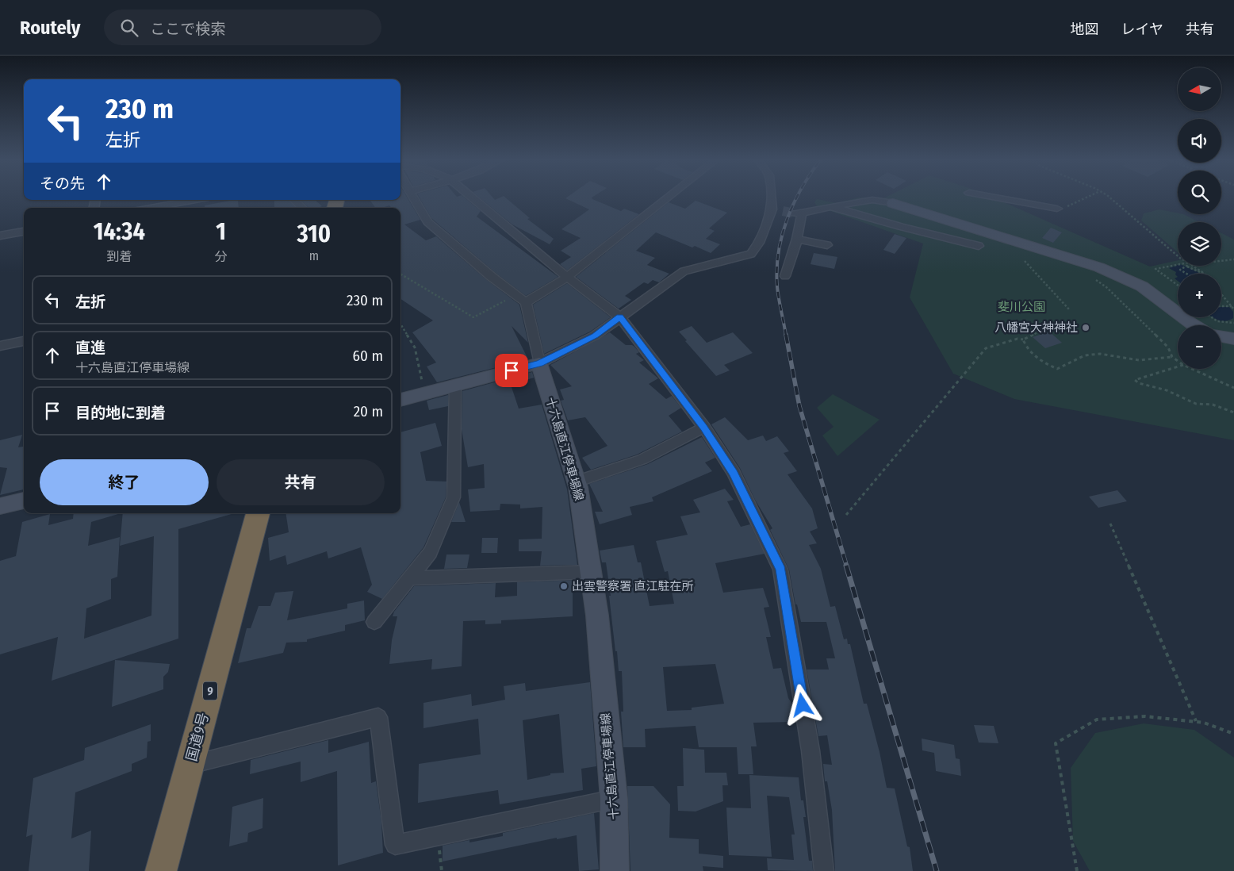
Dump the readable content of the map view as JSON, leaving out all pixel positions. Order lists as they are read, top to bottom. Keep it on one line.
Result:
{"streets":{"highway":["9","国道9号"],"main road":["十六島直江停車場線"]},"parks":["斐川公園"],"places":["八幡宮大神神社","出雲警察署 直江駐在所"],"north":"left","page":{"header":"Routely","search":"ここで検索","nav":["地図","レイヤ","共有"],"map_buttons":["+","−"],"turn":["230 m","左折"],"then":"その先","eta":["14:34","到着","1","分","310","m"],"list":[{"name":"左折","value":"230 m"},{"name":"直進","note":"十六島直江停車場線","value":"60 m"},{"name":"目的地に到着","value":"20 m"}],"buttons":["終了","共有"]}}
